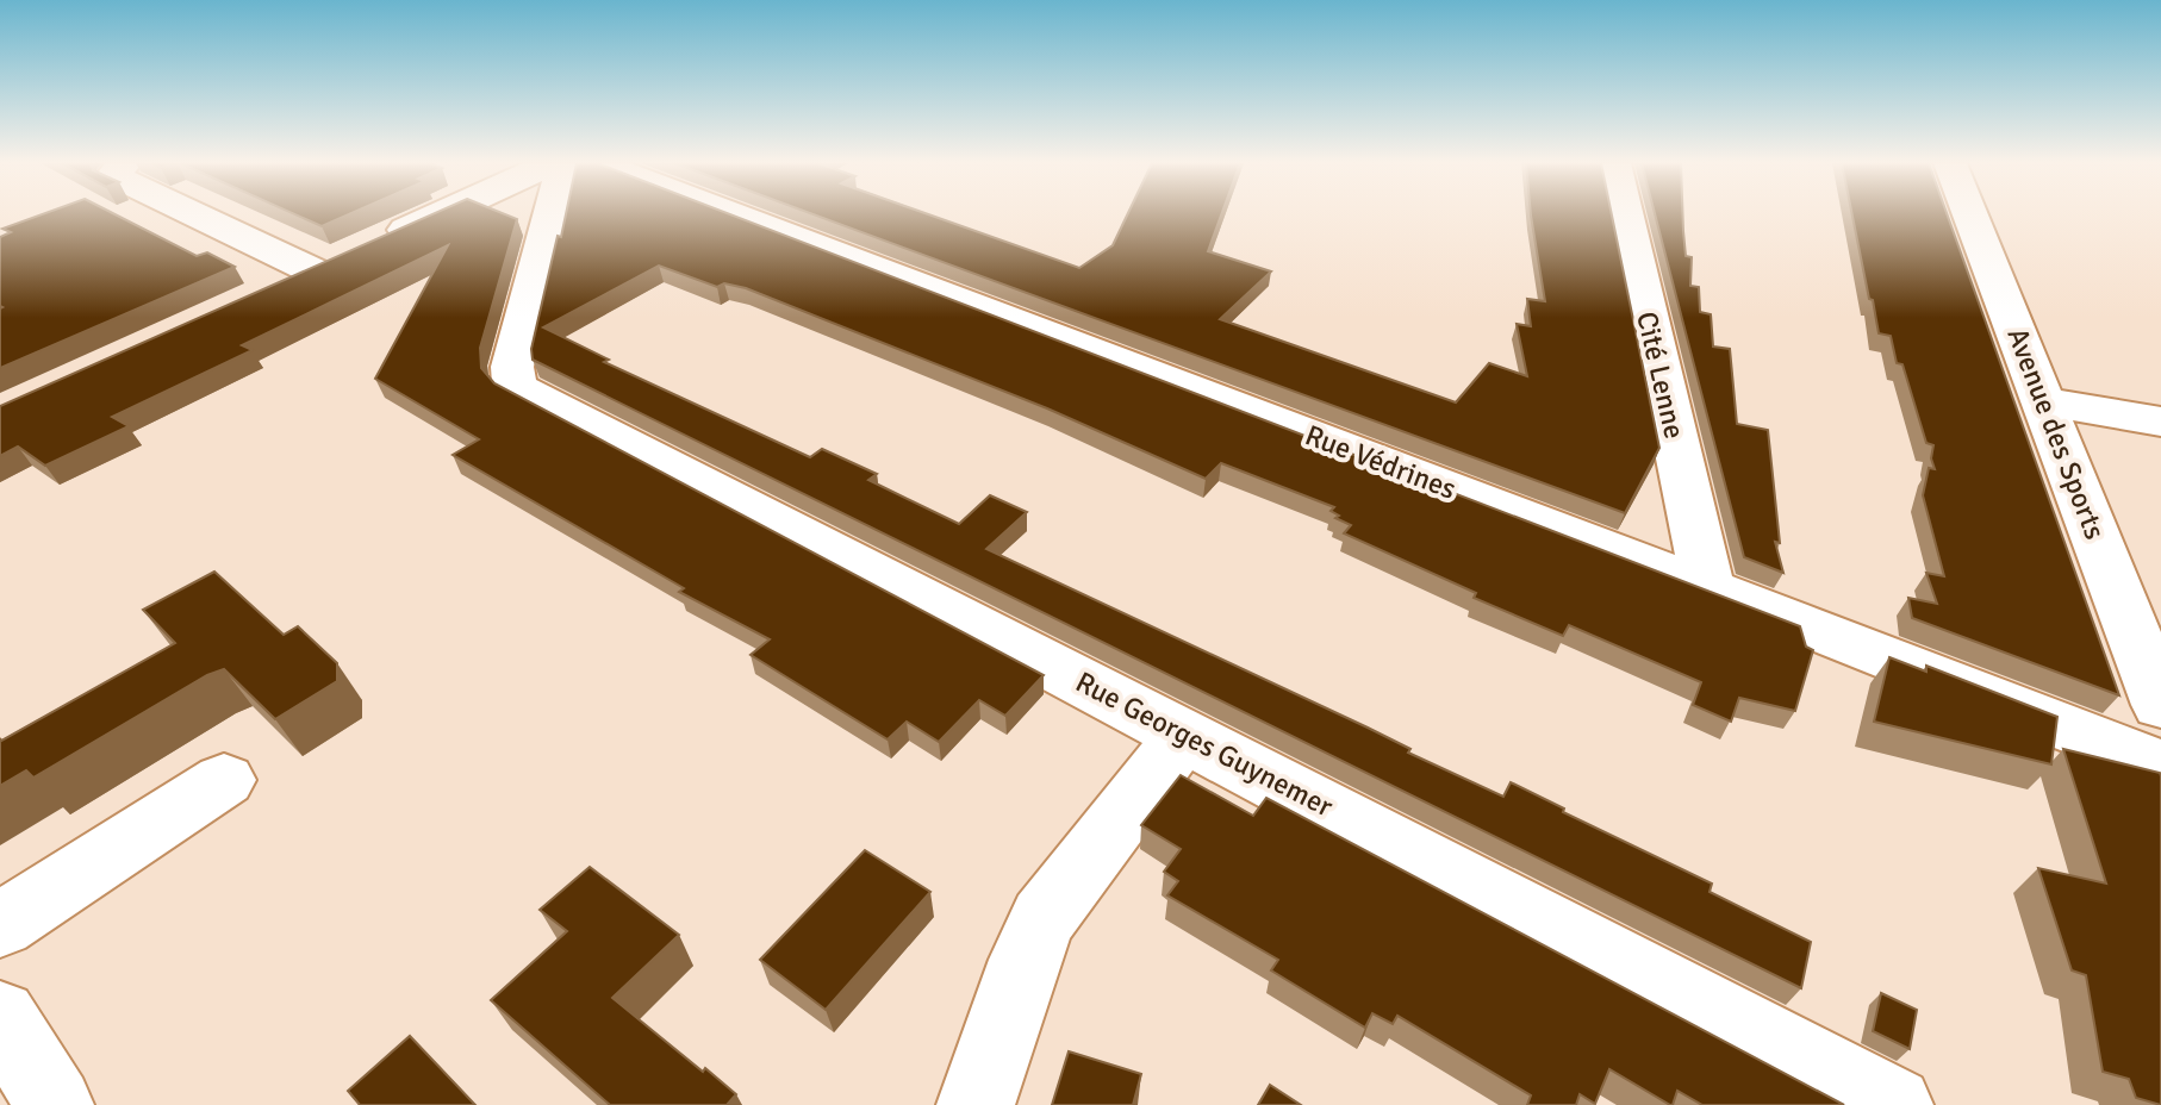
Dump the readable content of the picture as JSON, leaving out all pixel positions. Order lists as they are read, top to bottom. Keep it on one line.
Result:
{"streets":{"street":["Cité Lenne","Avenue des Sports","Rue Védrines","Rue Georges Guynemer"]},"crossings":[["Cité Lenne","Rue Védrines"]]}
